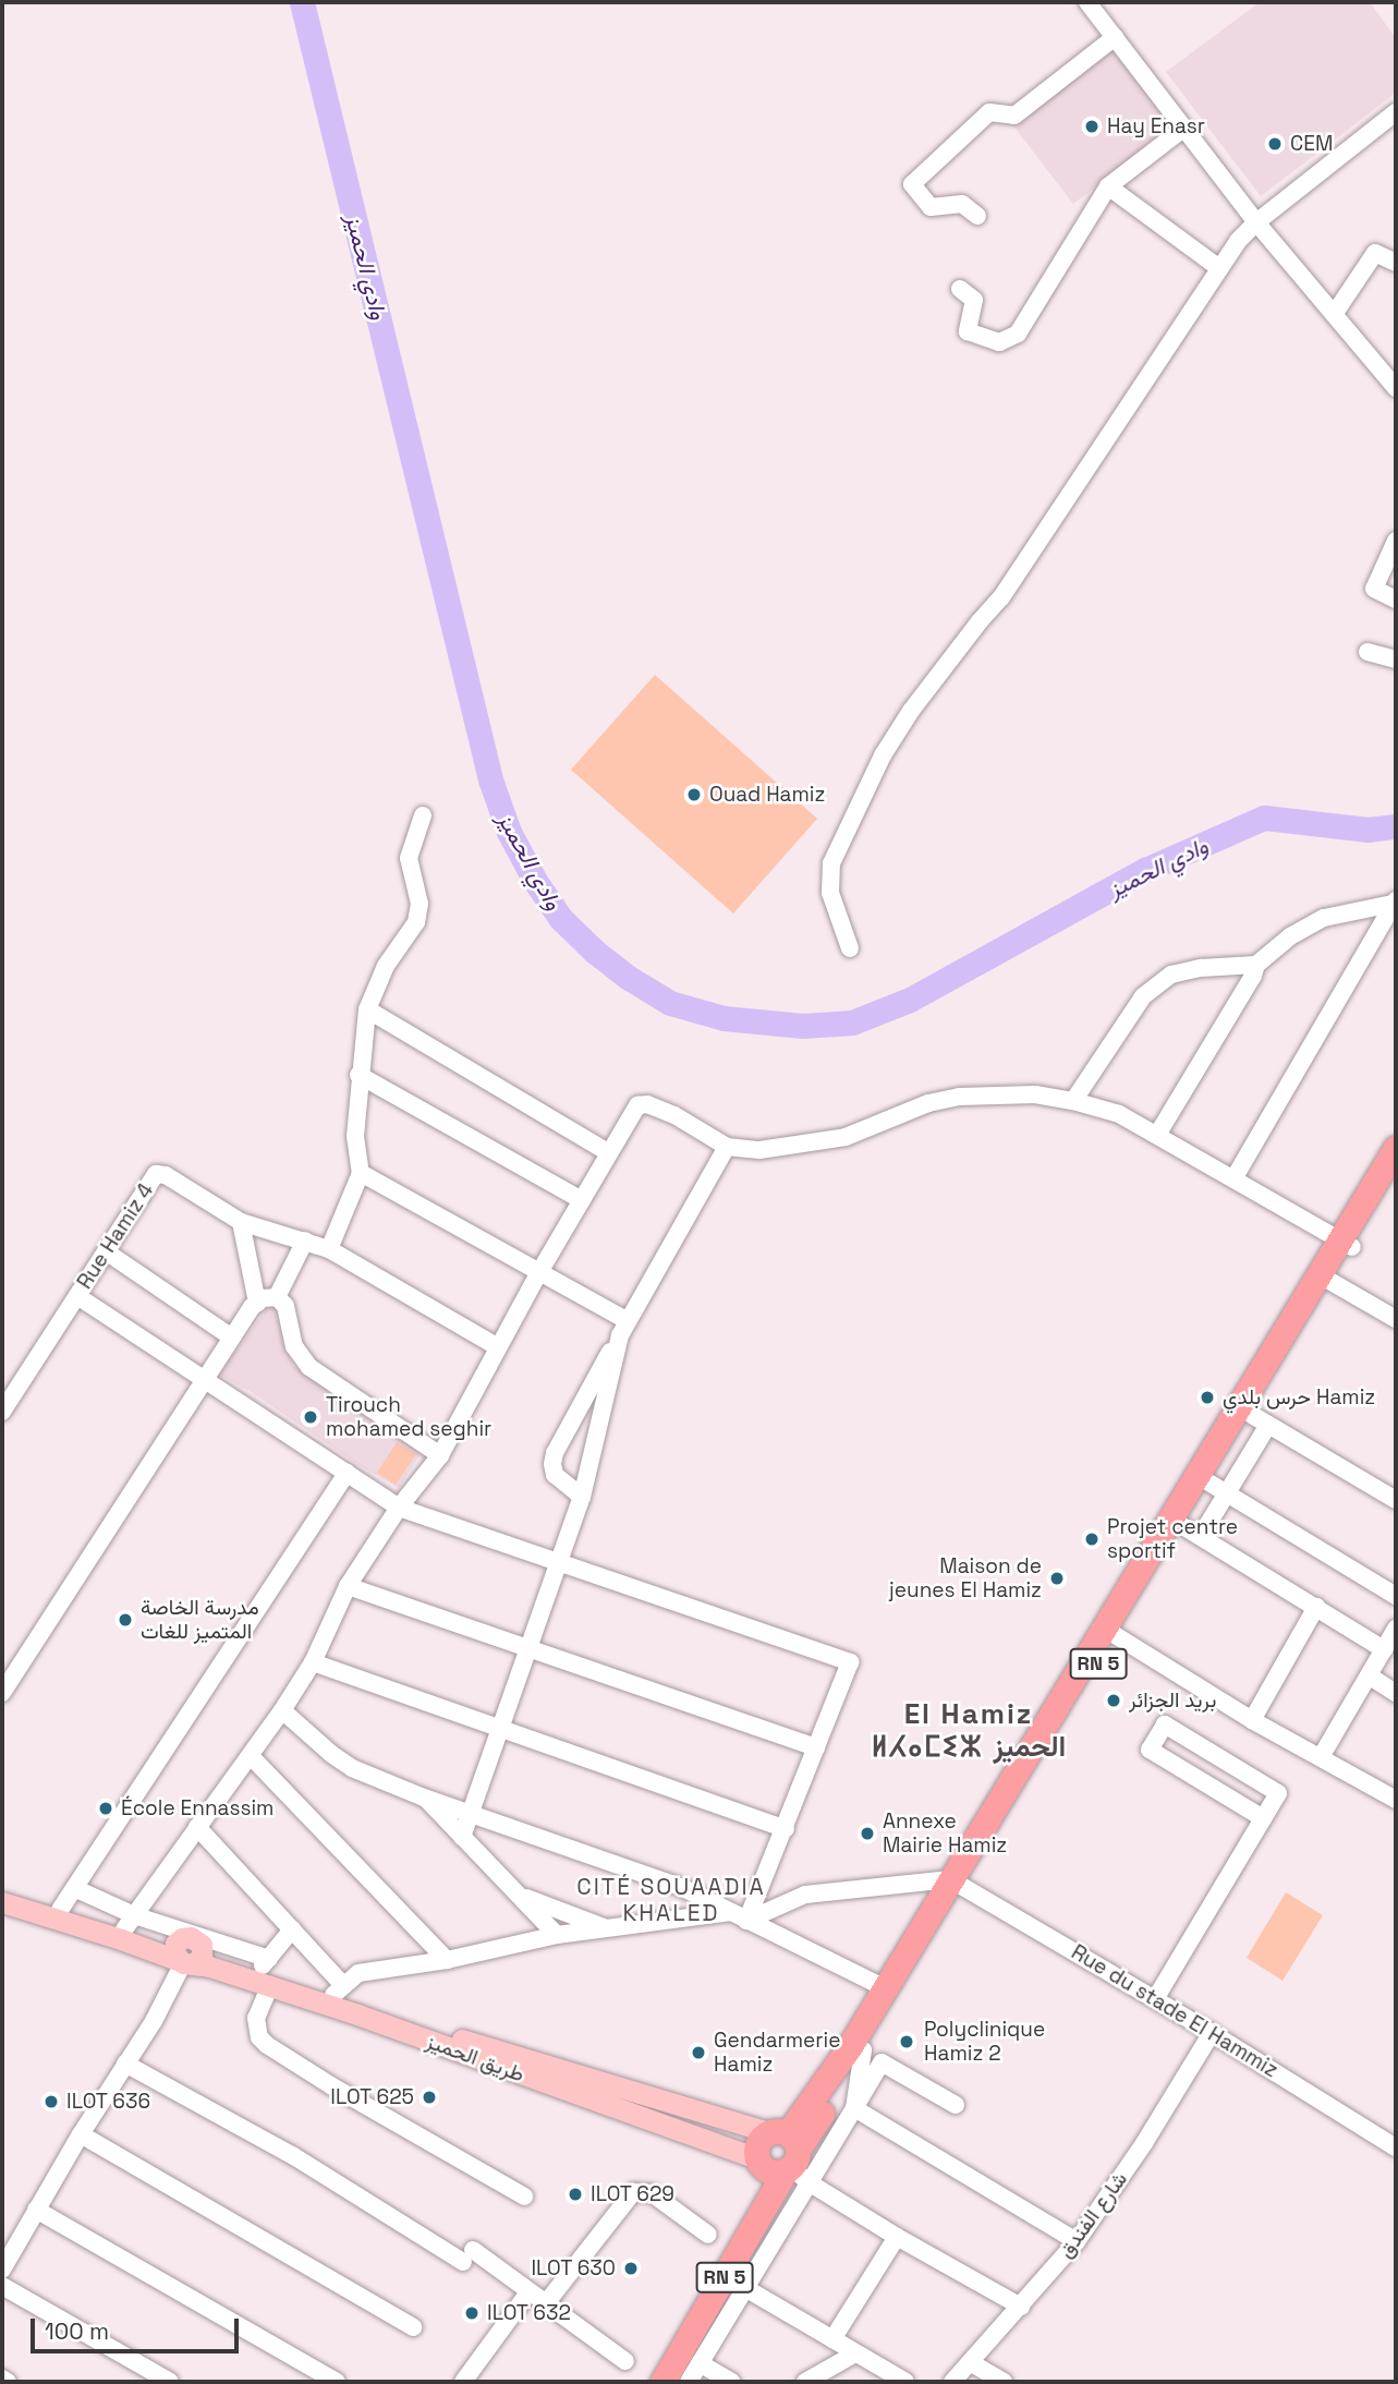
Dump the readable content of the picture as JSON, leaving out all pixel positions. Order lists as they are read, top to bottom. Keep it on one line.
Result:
{"streets":{"highway":["RN 5"],"main road":["طريق الحميز"],"street":["Rue Hamiz 4","Rue du stade El Hammiz","شارع الفندق"]},"crossings":[["RN 5","Rue du stade El Hammiz"],["RN 5","طريق الحميز"],["Rue du stade El Hammiz","شارع الفندق"]],"districts":["El Hamiz ⵍⵃⴰⵎⵉⵣ الحميز","CITÉ SOUAADIA KHALED"],"water":["وادي الحميز"],"places":["Hay Enasr","CEM","Ouad Hamiz","حرس بلدي Hamiz","Tirouch mohamed seghir","Projet centre sportif","Maison de jeunes El Hamiz","مدرسة الخاصة المتميز للغات","بريد الجزائر","École Ennassim","Annexe Mairie Hamiz","Polyclinique Hamiz 2","Gendarmerie Hamiz","ILOT 625","ILOT 636","ILOT 629","ILOT 630","ILOT 632"],"scale_bar":"100 m"}
